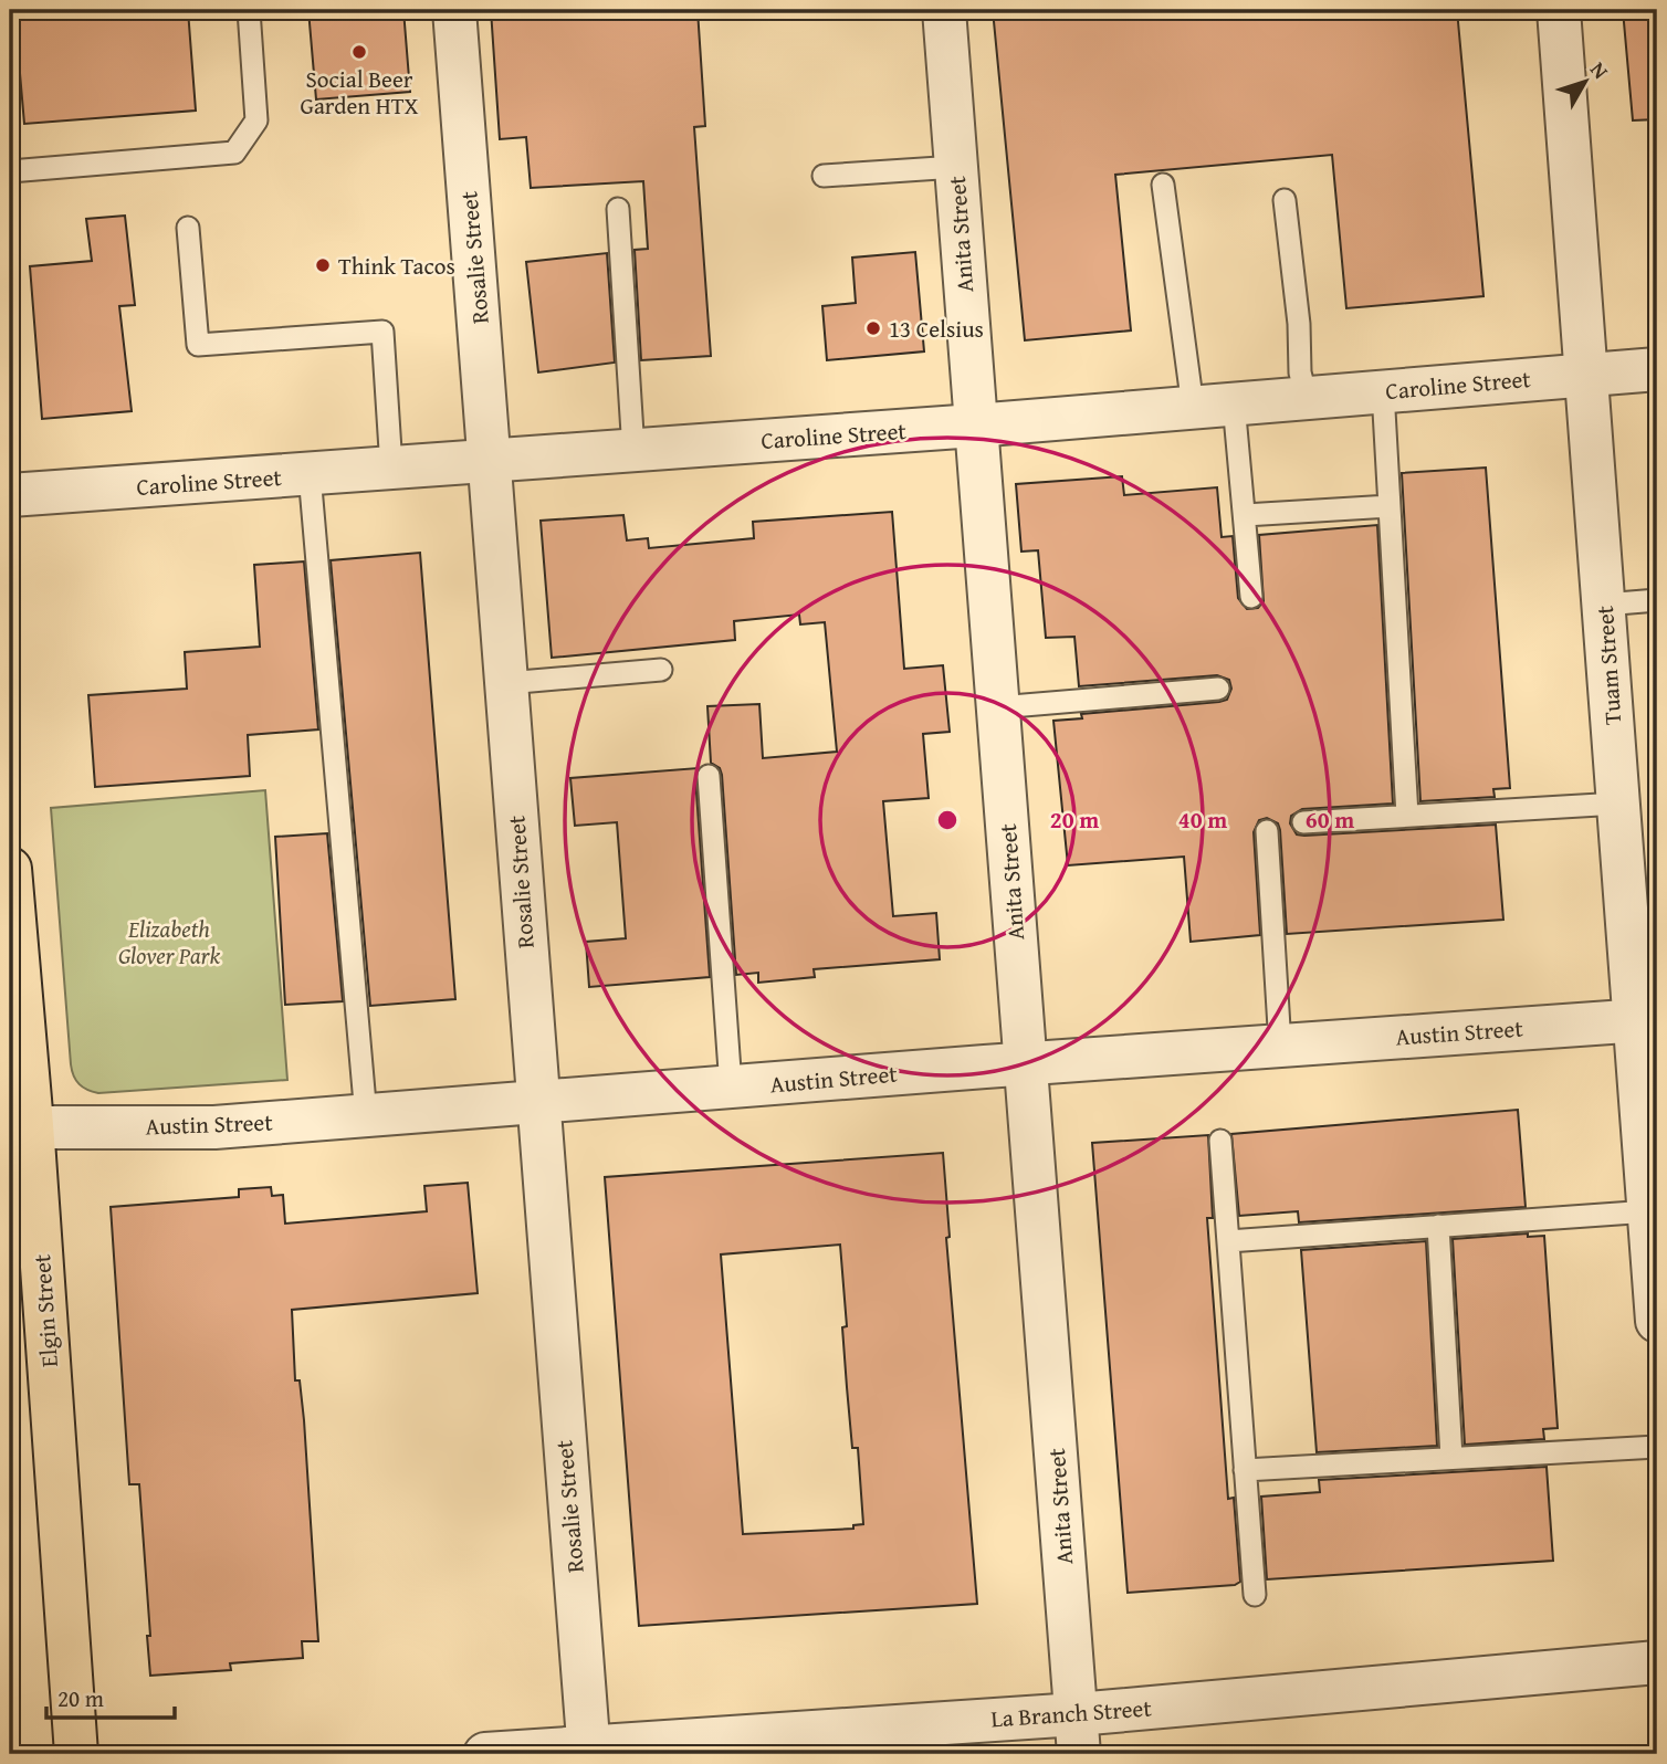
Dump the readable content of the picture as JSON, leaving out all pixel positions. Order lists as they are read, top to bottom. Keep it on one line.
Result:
{"streets":{"main road":["Elgin Street"],"street":["Anita Street","Rosalie Street","Caroline Street","Tuam Street","Austin Street","La Branch Street"]},"crossings":[["Anita Street","Caroline Street"],["Anita Street","Austin Street"],["Anita Street","La Branch Street"],["Rosalie Street","Caroline Street"],["Rosalie Street","Austin Street"],["Rosalie Street","La Branch Street"],["Caroline Street","Tuam Street"],["Tuam Street","Austin Street"],["Austin Street","Elgin Street"]],"parks":["Elizabeth Glover Park"],"places":["Social Beer Garden HTX","Think Tacos","13 Celsius"],"scale_bar":"20 m","north":"top right","rings":["20 m","40 m","60 m"]}
